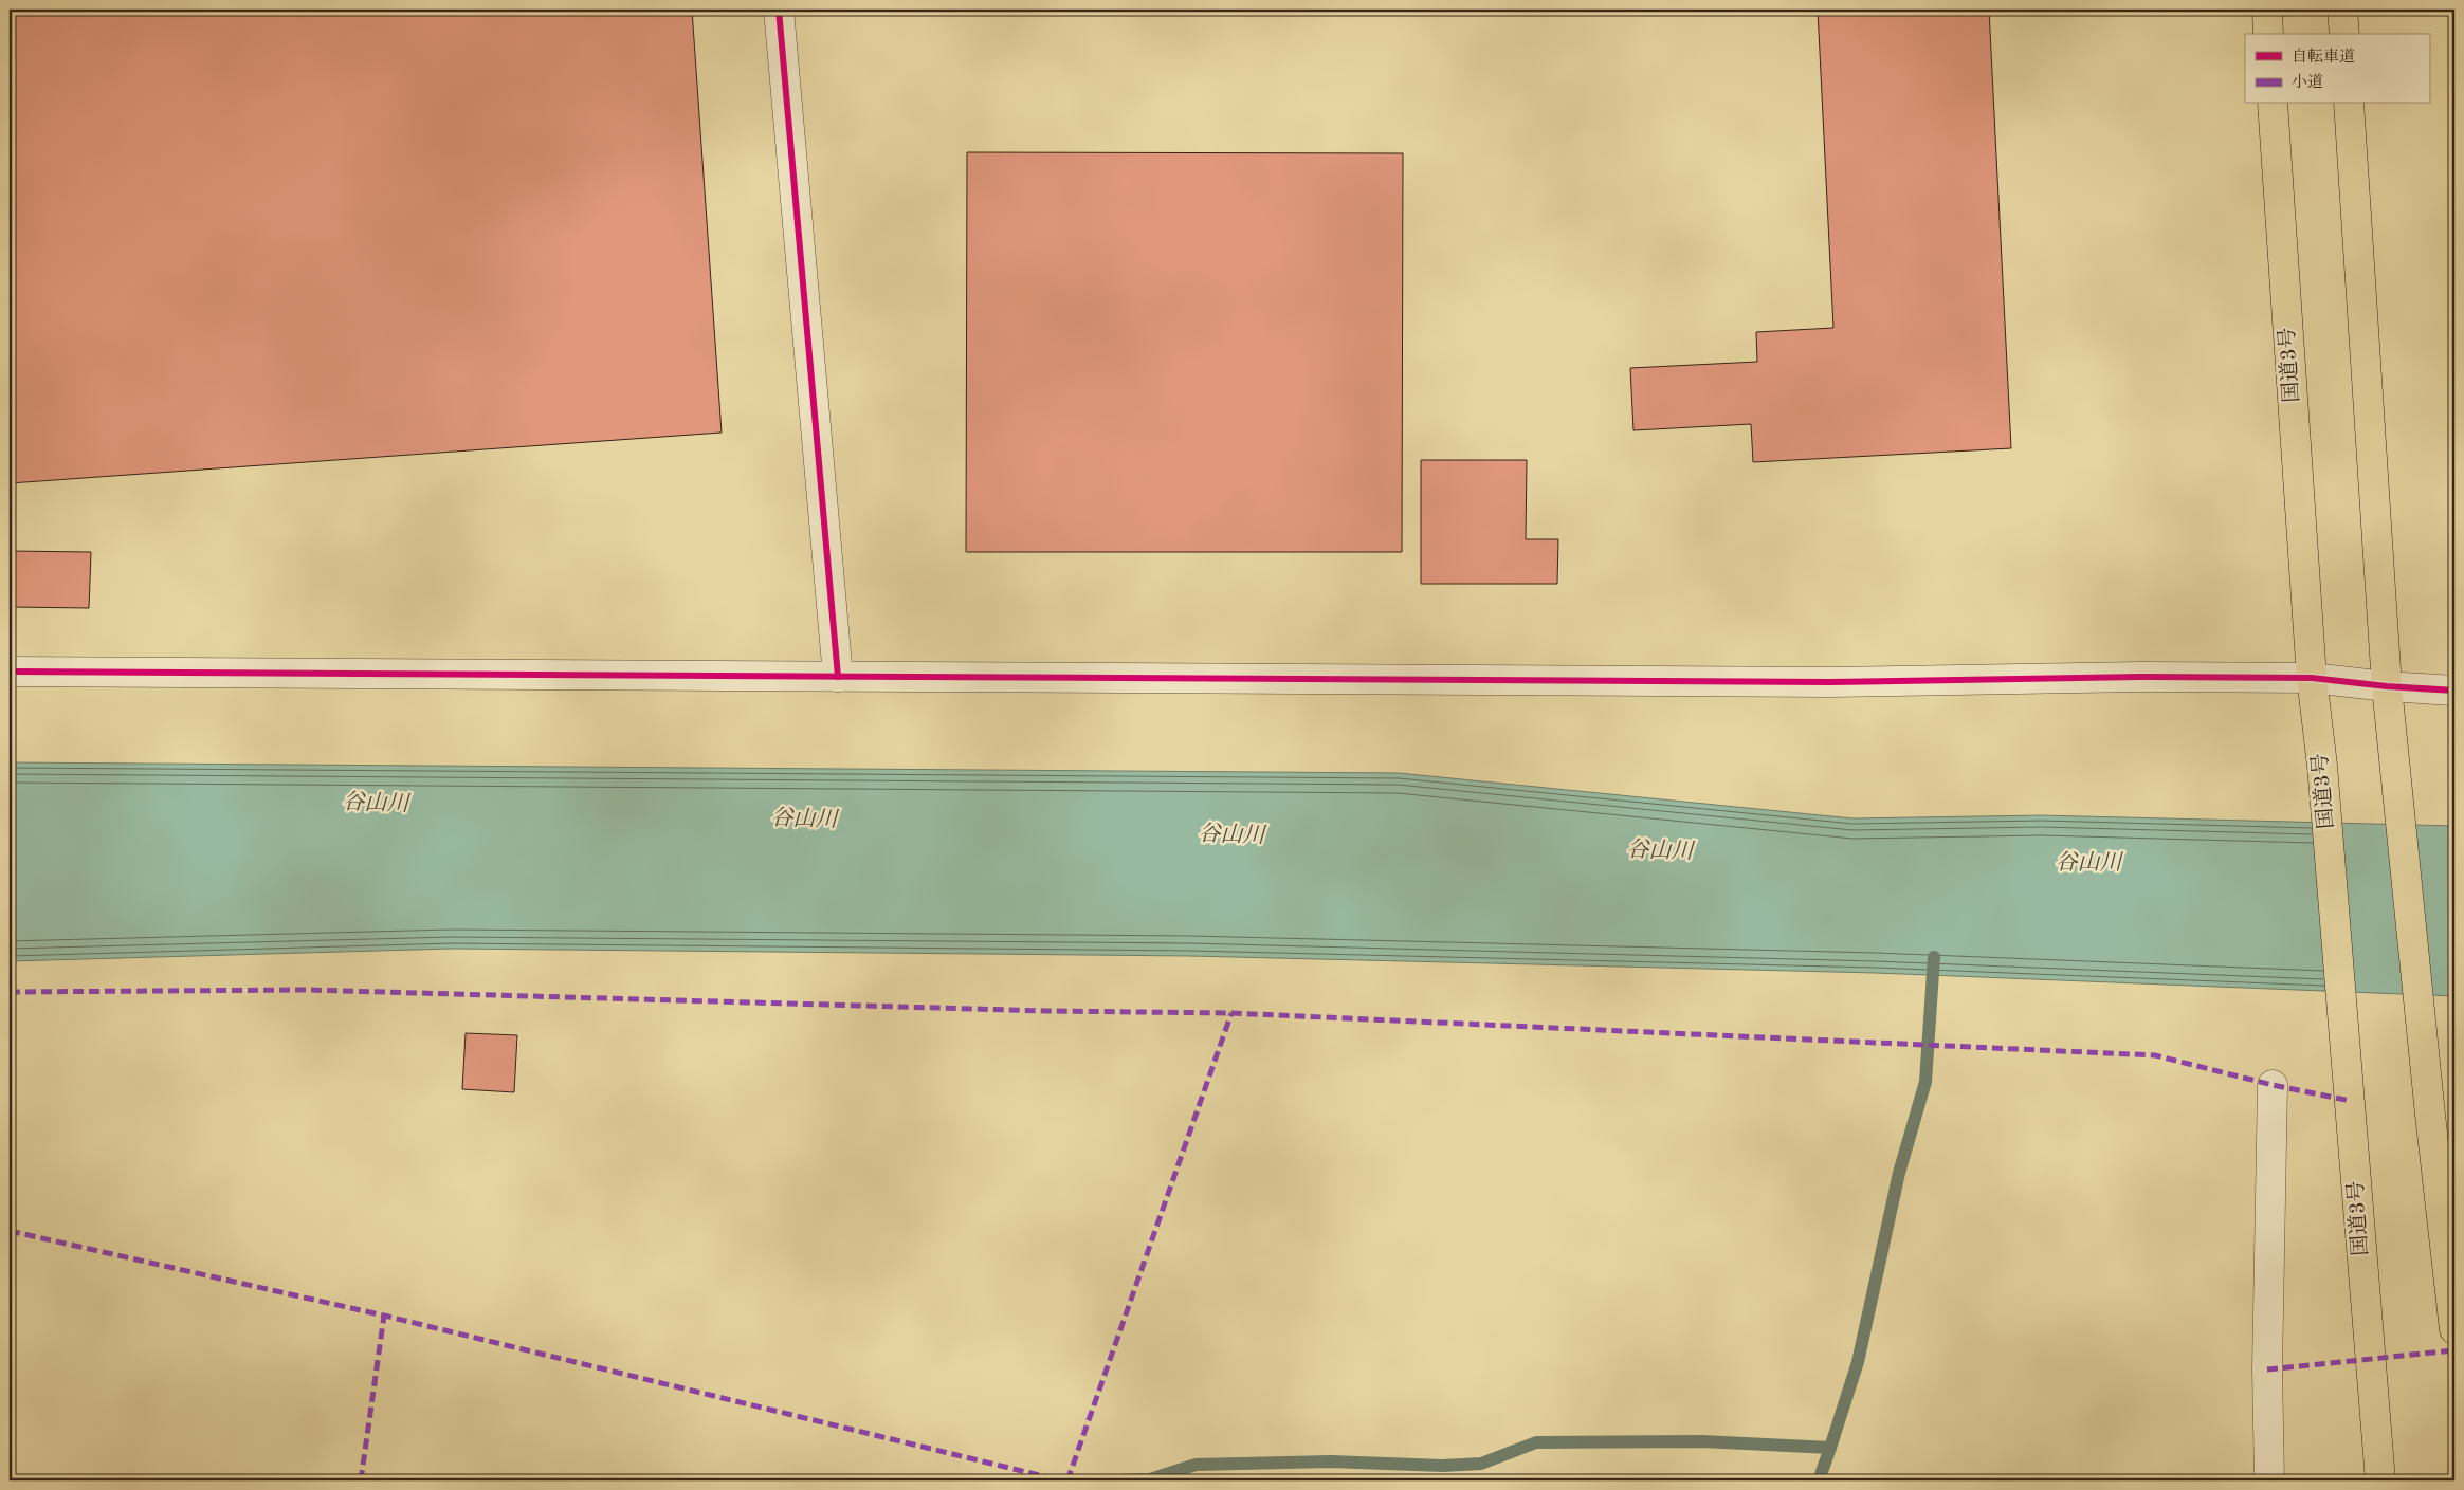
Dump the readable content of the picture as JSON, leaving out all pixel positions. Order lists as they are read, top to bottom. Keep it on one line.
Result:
{"streets":{"highway":["国道3号"]},"water":["谷山川"],"legend":["自転車道","小道"]}
